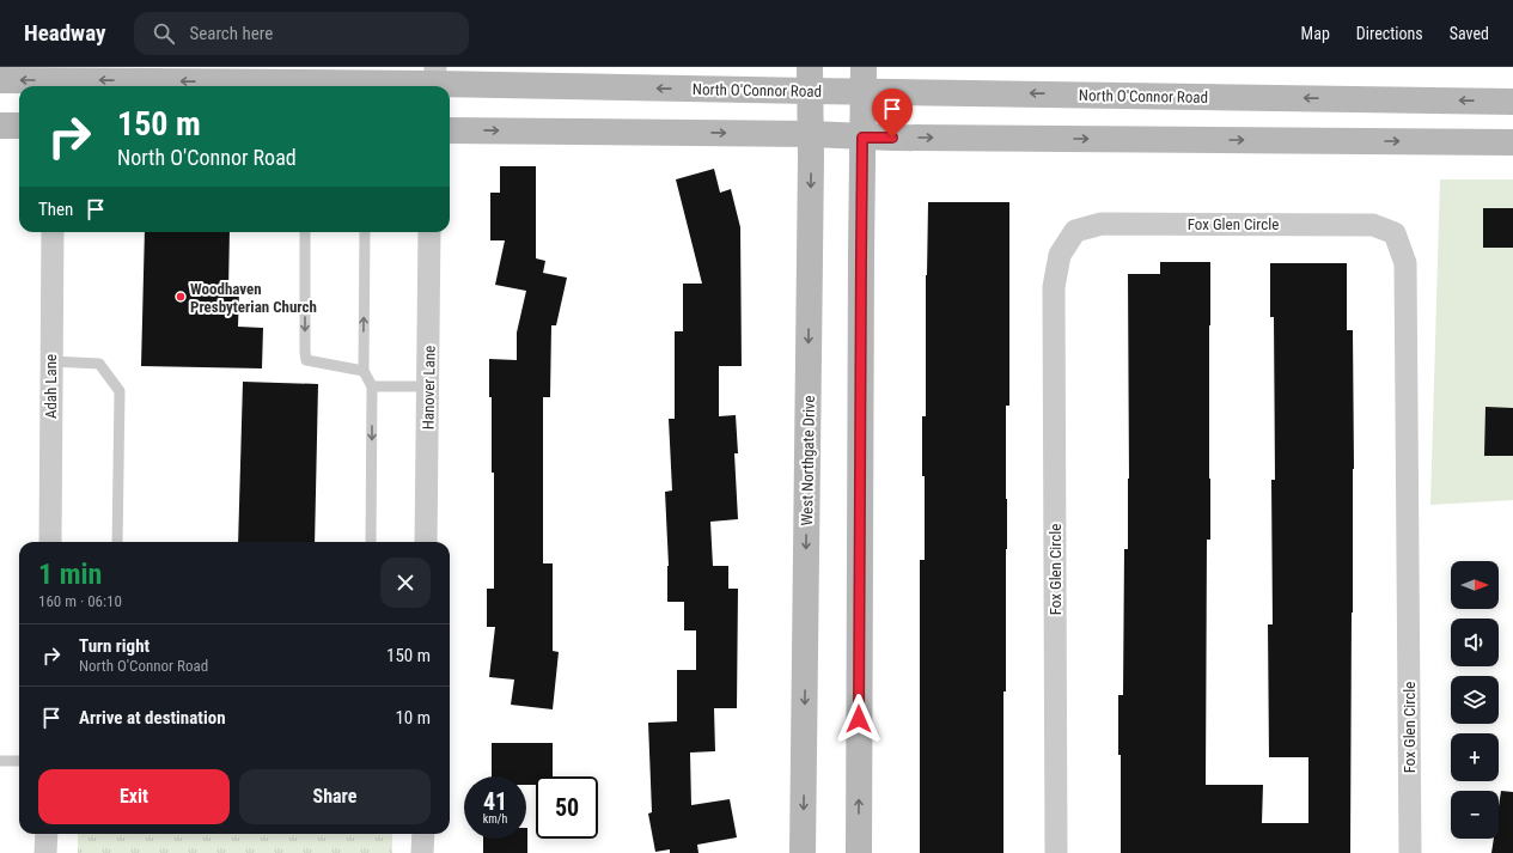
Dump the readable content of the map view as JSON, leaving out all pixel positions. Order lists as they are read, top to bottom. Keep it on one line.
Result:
{"streets":{"main road":["North O'Connor Road","West Northgate Drive"],"street":["Fox Glen Circle","Adah Lane","Hanover Lane"]},"crossings":[["North O'Connor Road","West Northgate Drive"]],"places":["Woodhaven Presbyterian Church"],"north":"right","page":{"header":"Headway","search":"Search here","nav":["Map","Directions","Saved"],"turn":["150 m","North O'Connor Road"],"then":"Then","heading":["1 min","160 m · 06:10"],"map_buttons":["+","−"],"list":[{"name":"Turn right","note":"North O'Connor Road","value":"150 m"},{"name":"Arrive at destination","value":"10 m"}],"buttons":["Exit","Share"],"speed":"41 km/h","limit":"50"}}
